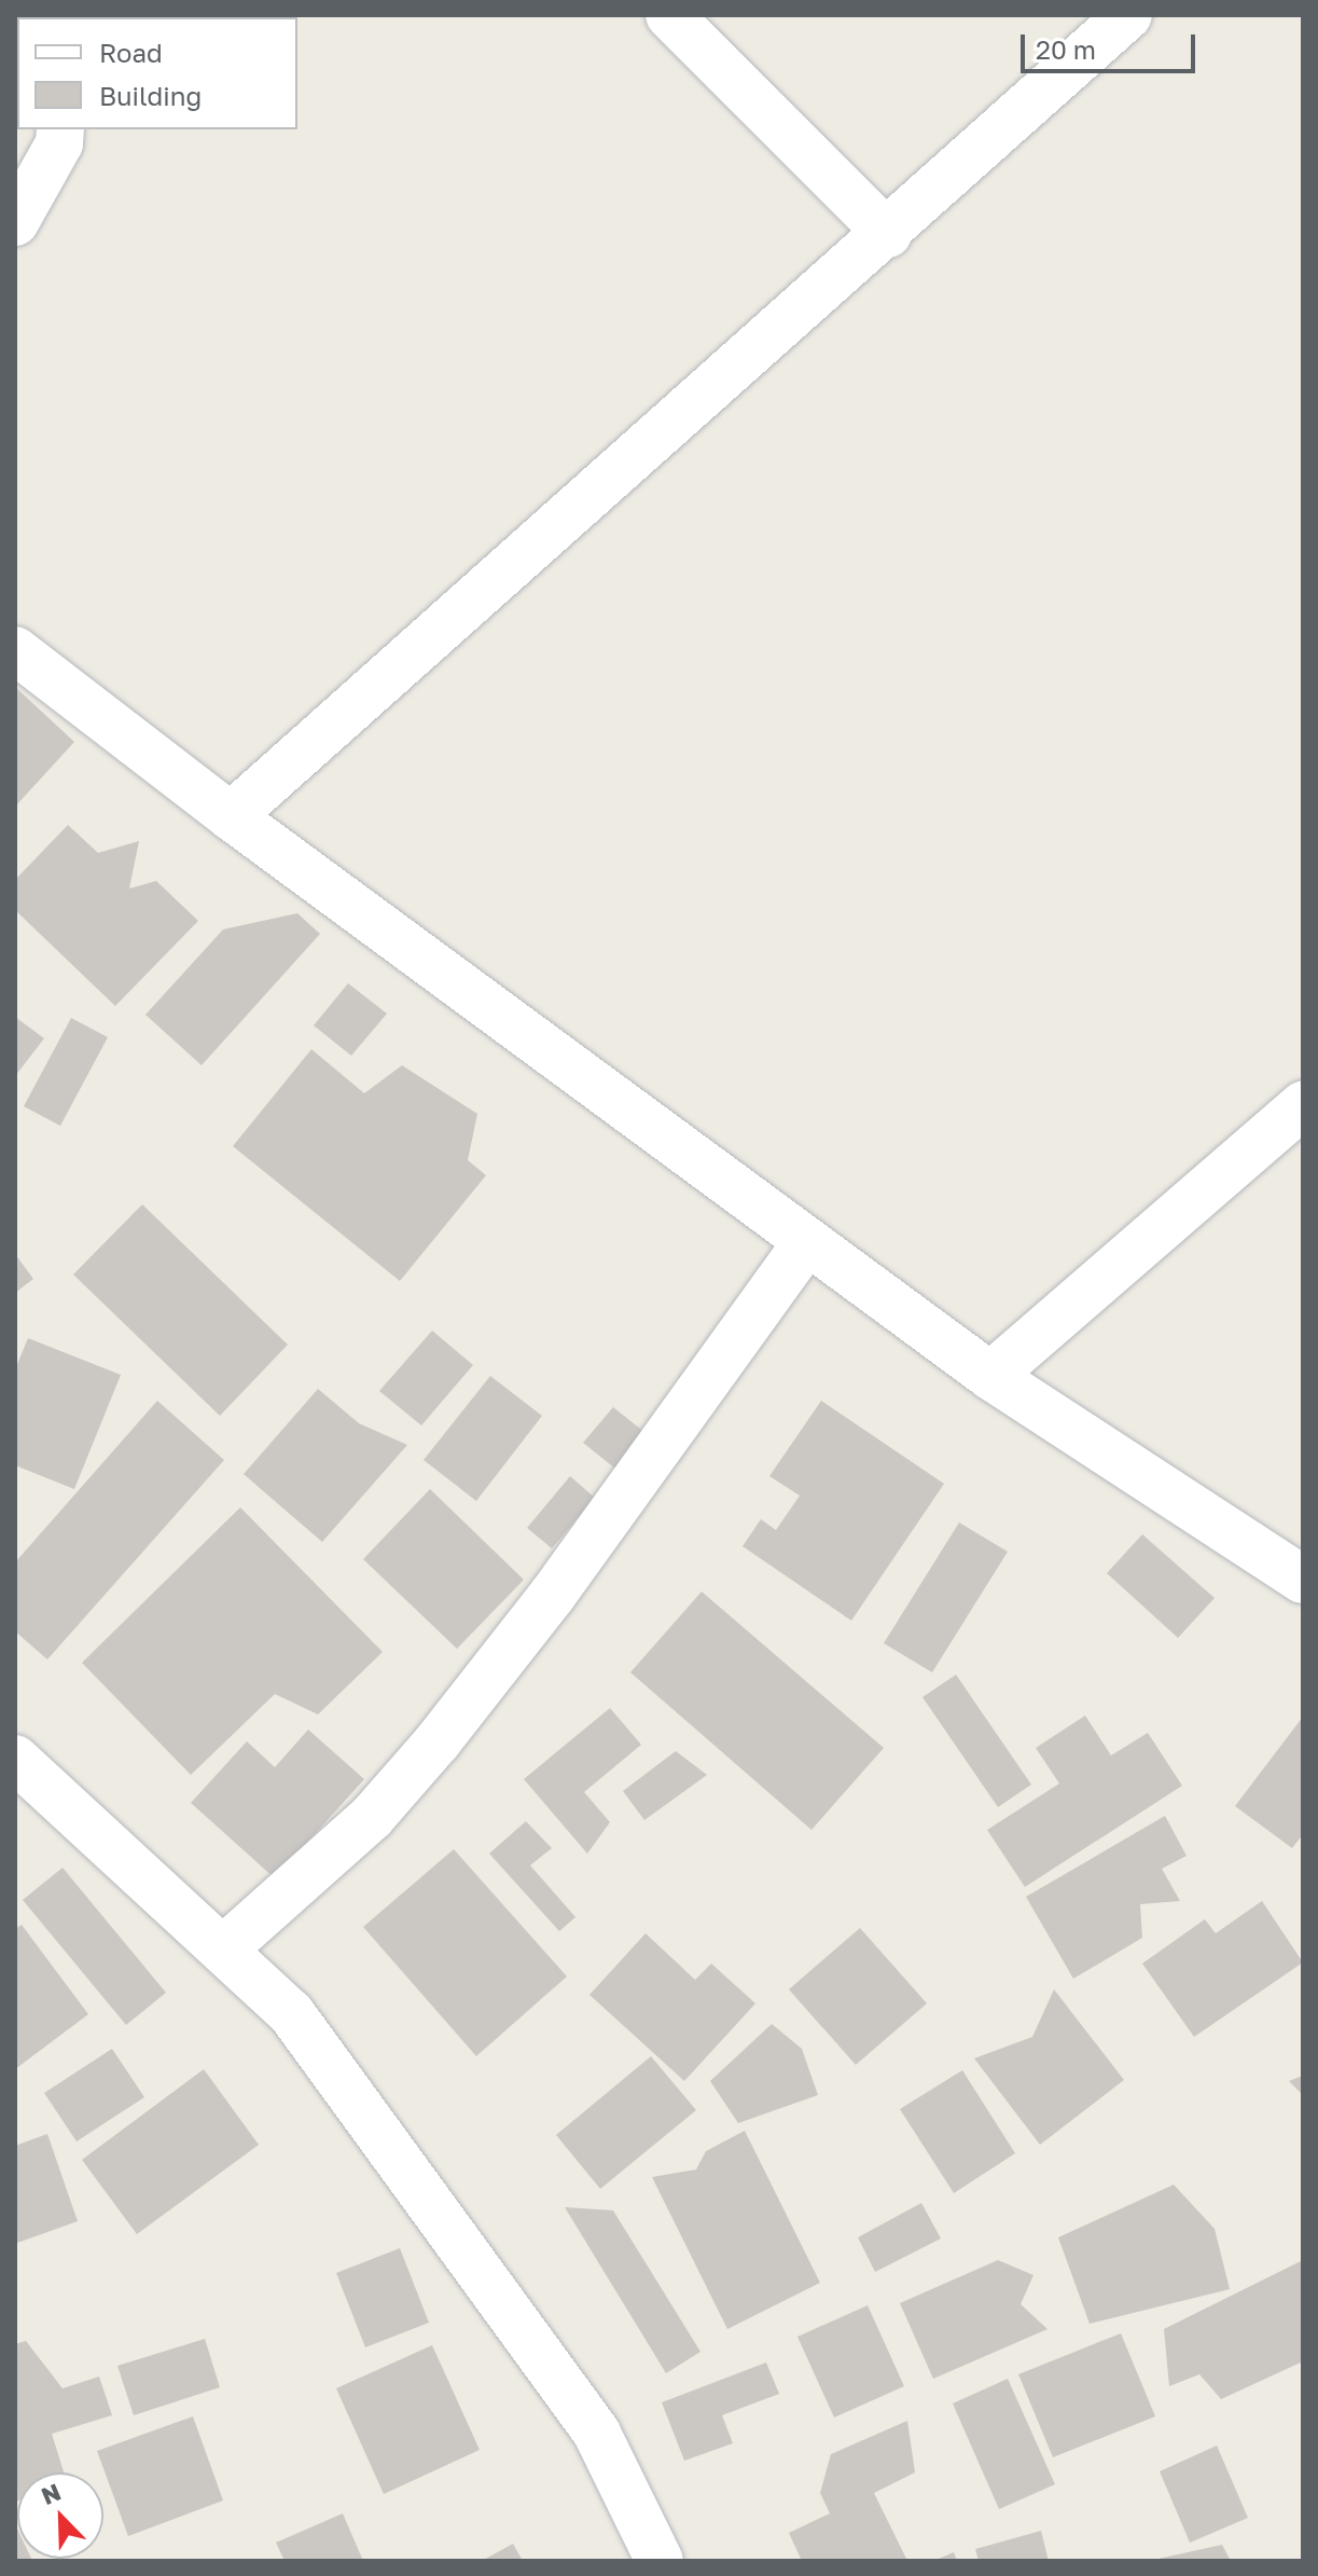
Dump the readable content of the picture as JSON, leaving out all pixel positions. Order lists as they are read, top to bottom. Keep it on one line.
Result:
{"legend":["Road","Building"],"scale_bar":"20 m","north":"top left"}
